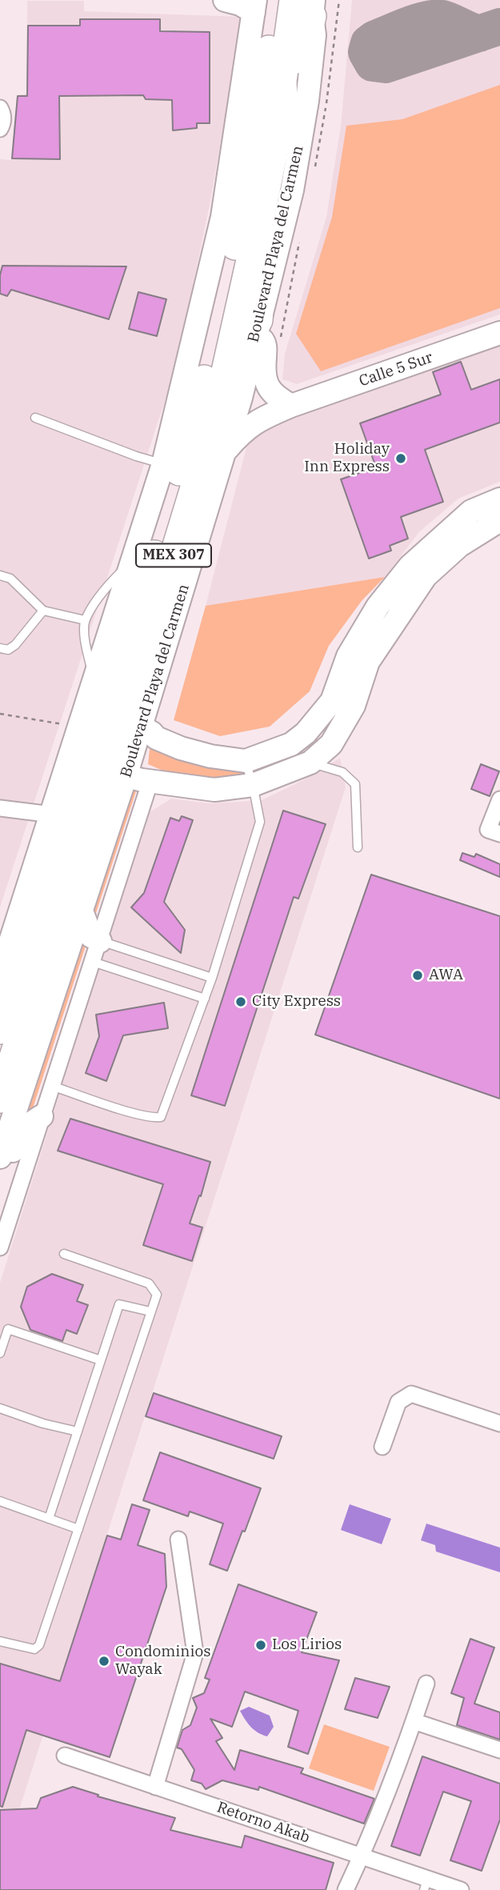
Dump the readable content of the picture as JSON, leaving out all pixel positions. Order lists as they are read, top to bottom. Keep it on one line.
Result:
{"streets":{"highway":["MEX 307"],"main road":["Boulevard Playa del Carmen","Calle 5 Sur"],"street":["Retorno Akab"]},"crossings":[["Boulevard Playa del Carmen","Calle 5 Sur"],["Boulevard Playa del Carmen","MEX 307"]],"places":["Holiday Inn Express","AWA","City Express","Los Lirios","Condominios Wayak"]}
